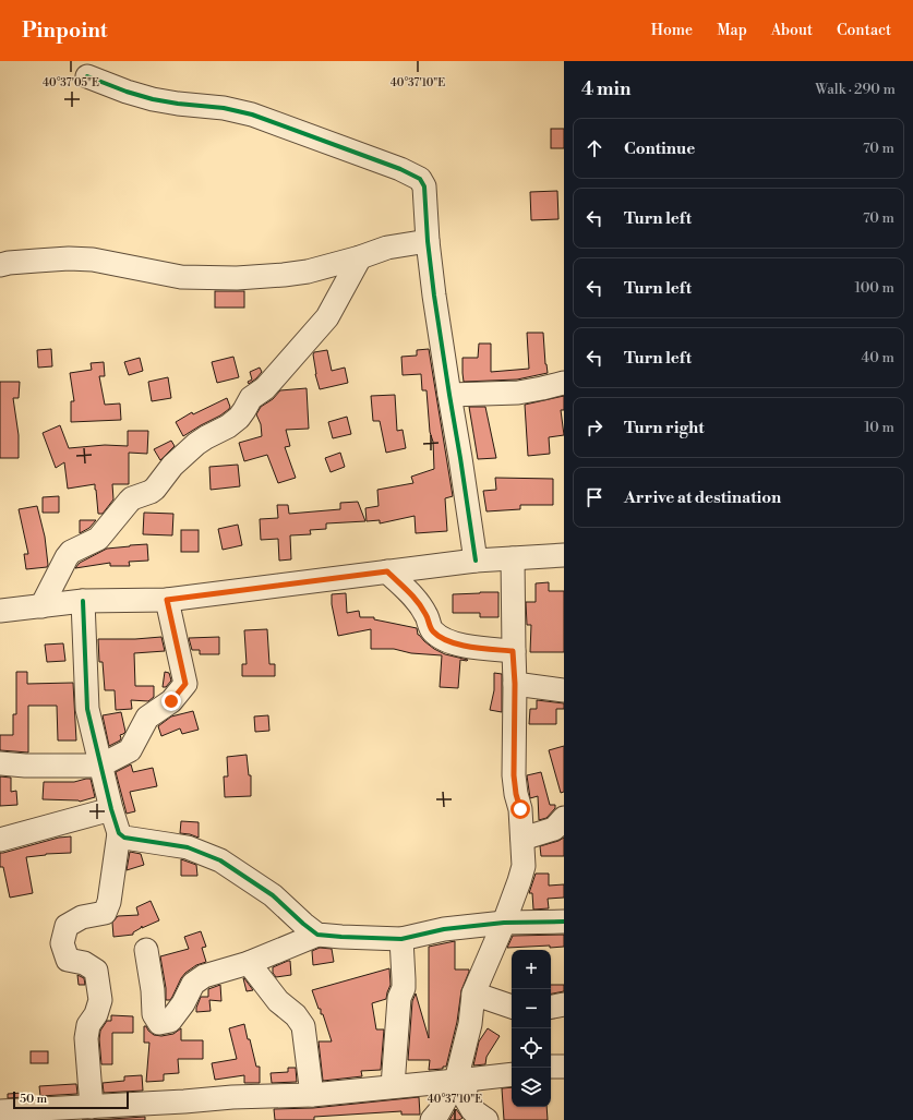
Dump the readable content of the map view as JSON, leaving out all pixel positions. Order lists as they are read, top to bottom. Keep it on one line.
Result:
{"scale_bar":"50 m","page":{"header":"Pinpoint","nav":["Home","Map","About","Contact"],"heading":["4 min","Walk · 290 m"],"list":[["Continue","70 m"],["Turn left","70 m"],["Turn left","100 m"],["Turn left","40 m"],["Turn right","10 m"],"Arrive at destination"],"map_buttons":["+","−"],"scale":"50 m"},"coordinates":["40°37'05\"E","40°37'10\"E"]}
